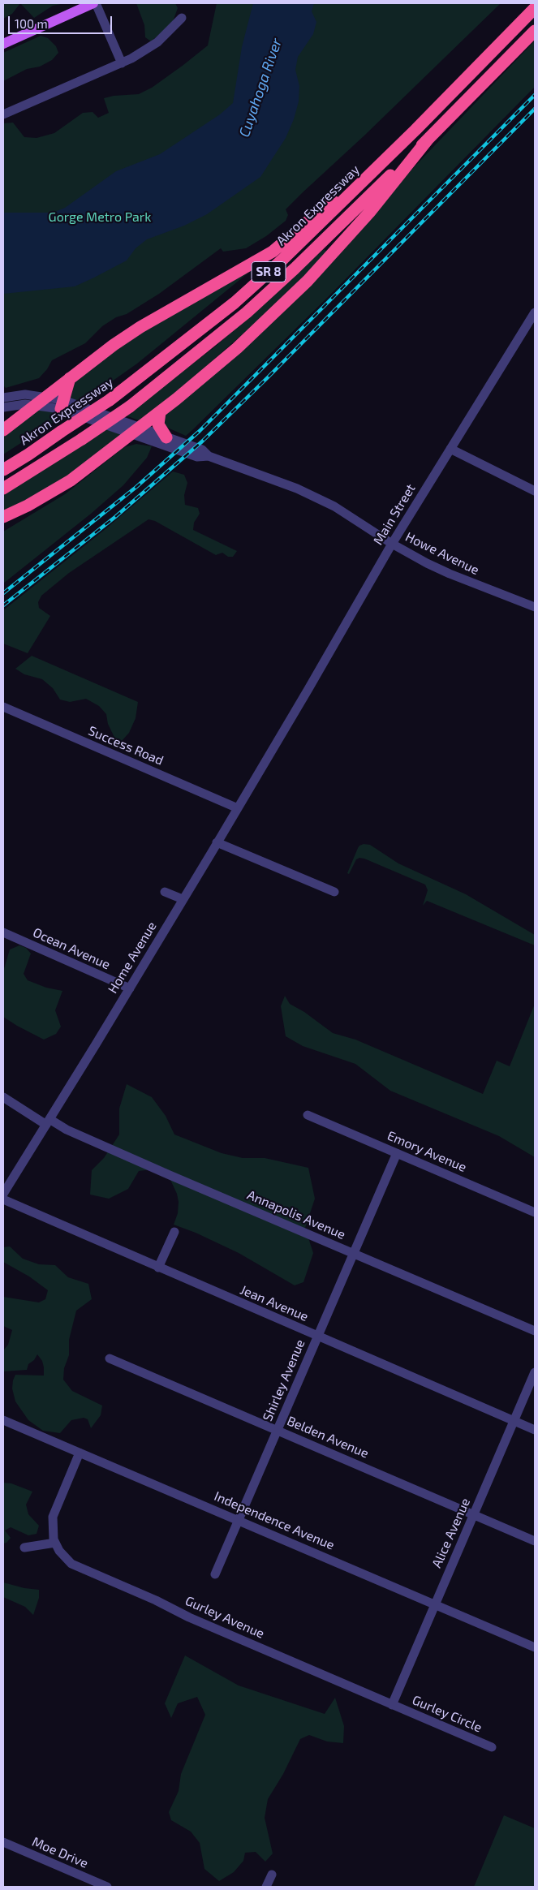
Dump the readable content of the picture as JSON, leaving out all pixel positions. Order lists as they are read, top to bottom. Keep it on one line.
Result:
{"streets":{"highway":["Akron Expressway","SR 8"],"street":["Main Street","Howe Avenue","Success Road","Ocean Avenue","Home Avenue","Emory Avenue","Annapolis Avenue","Jean Avenue","Shirley Avenue","Belden Avenue","Independence Avenue","Alice Avenue","Gurley Avenue","Gurley Circle","Moe Drive"]},"crossings":[["Main Street","Howe Avenue"],["Main Street","Home Avenue"],["Success Road","Home Avenue"],["Ocean Avenue","Home Avenue"],["Home Avenue","Annapolis Avenue"],["Emory Avenue","Shirley Avenue"],["Annapolis Avenue","Shirley Avenue"],["Jean Avenue","Shirley Avenue"],["Jean Avenue","Alice Avenue"],["Shirley Avenue","Belden Avenue"],["Shirley Avenue","Independence Avenue"],["Belden Avenue","Alice Avenue"],["Independence Avenue","Alice Avenue"],["Independence Avenue","Gurley Avenue"],["Alice Avenue","Gurley Avenue"],["Alice Avenue","Gurley Circle"],["Gurley Avenue","Gurley Circle"]],"water":["Cuyahoga River"],"parks":["Gorge Metro Park"],"scale_bar":"100 m"}
